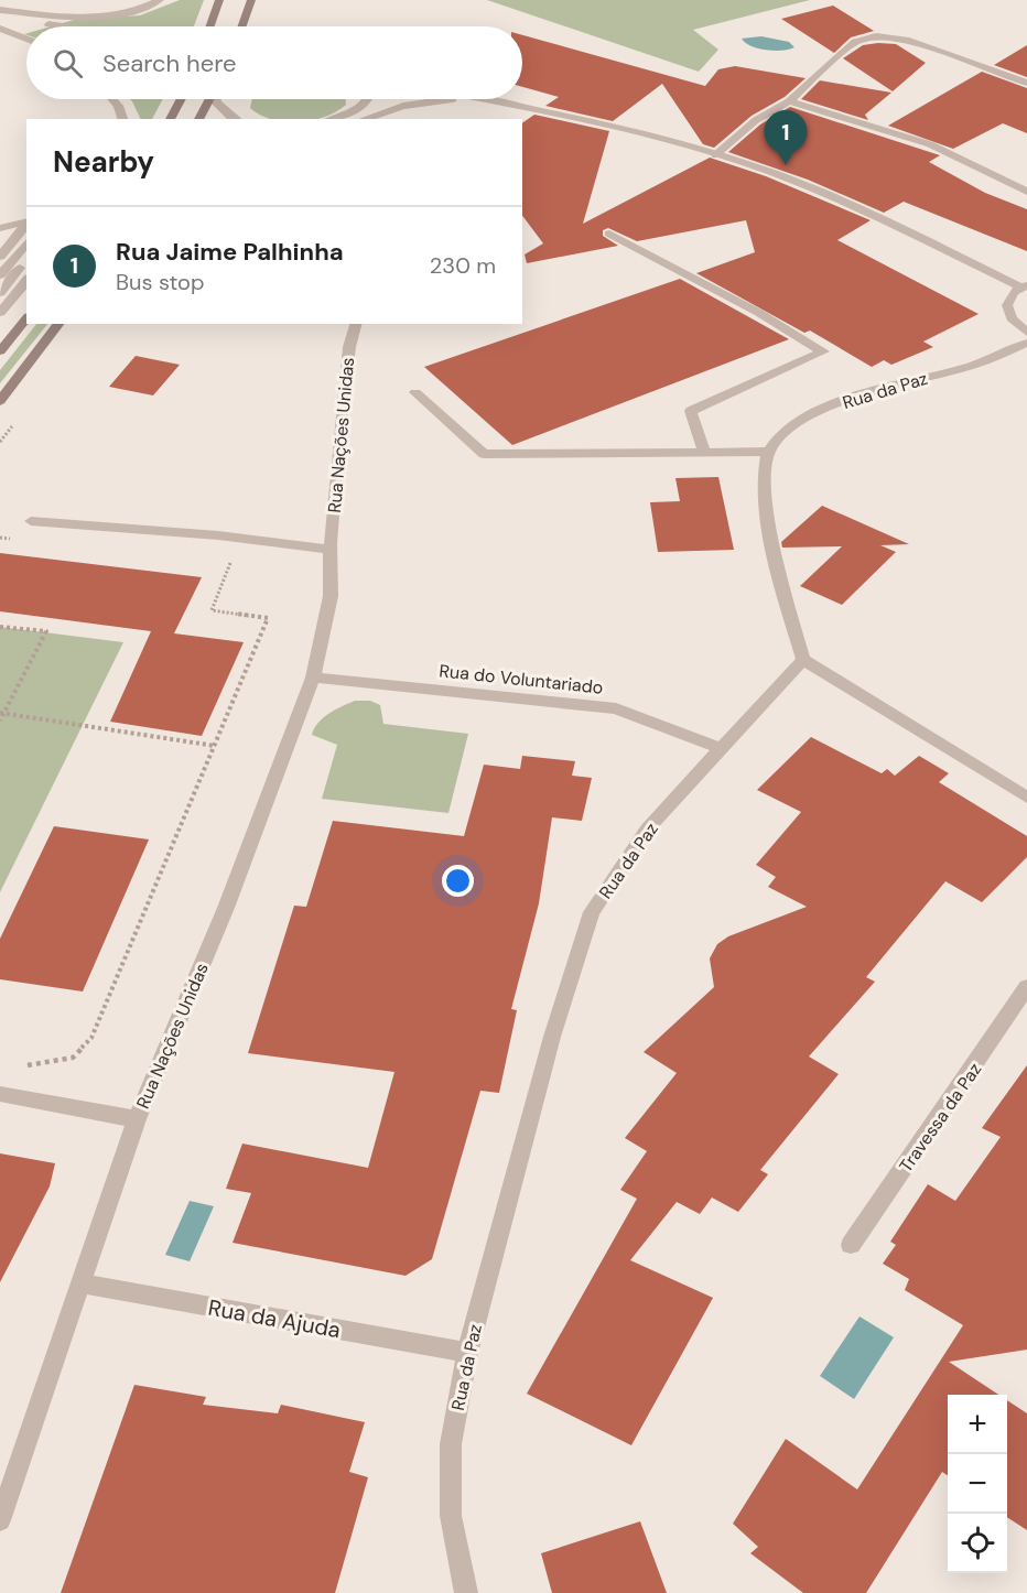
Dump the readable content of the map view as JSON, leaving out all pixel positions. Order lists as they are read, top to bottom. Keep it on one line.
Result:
{"streets":{"street":["Rua da Paz","Rua Nações Unidas","Rua do Voluntariado","Travessa da Paz","Rua da Ajuda"]},"crossings":[["Rua da Paz","Rua do Voluntariado"],["Rua da Paz","Rua da Ajuda"],["Rua Nações Unidas","Rua do Voluntariado"],["Rua Nações Unidas","Rua da Ajuda"]],"page":{"search":"Search here","pins":"1","heading":"Nearby","list":[{"mark":"1","name":"Rua Jaime Palhinha","note":"Bus stop","value":"230 m"}],"map_buttons":["+","−"]}}
